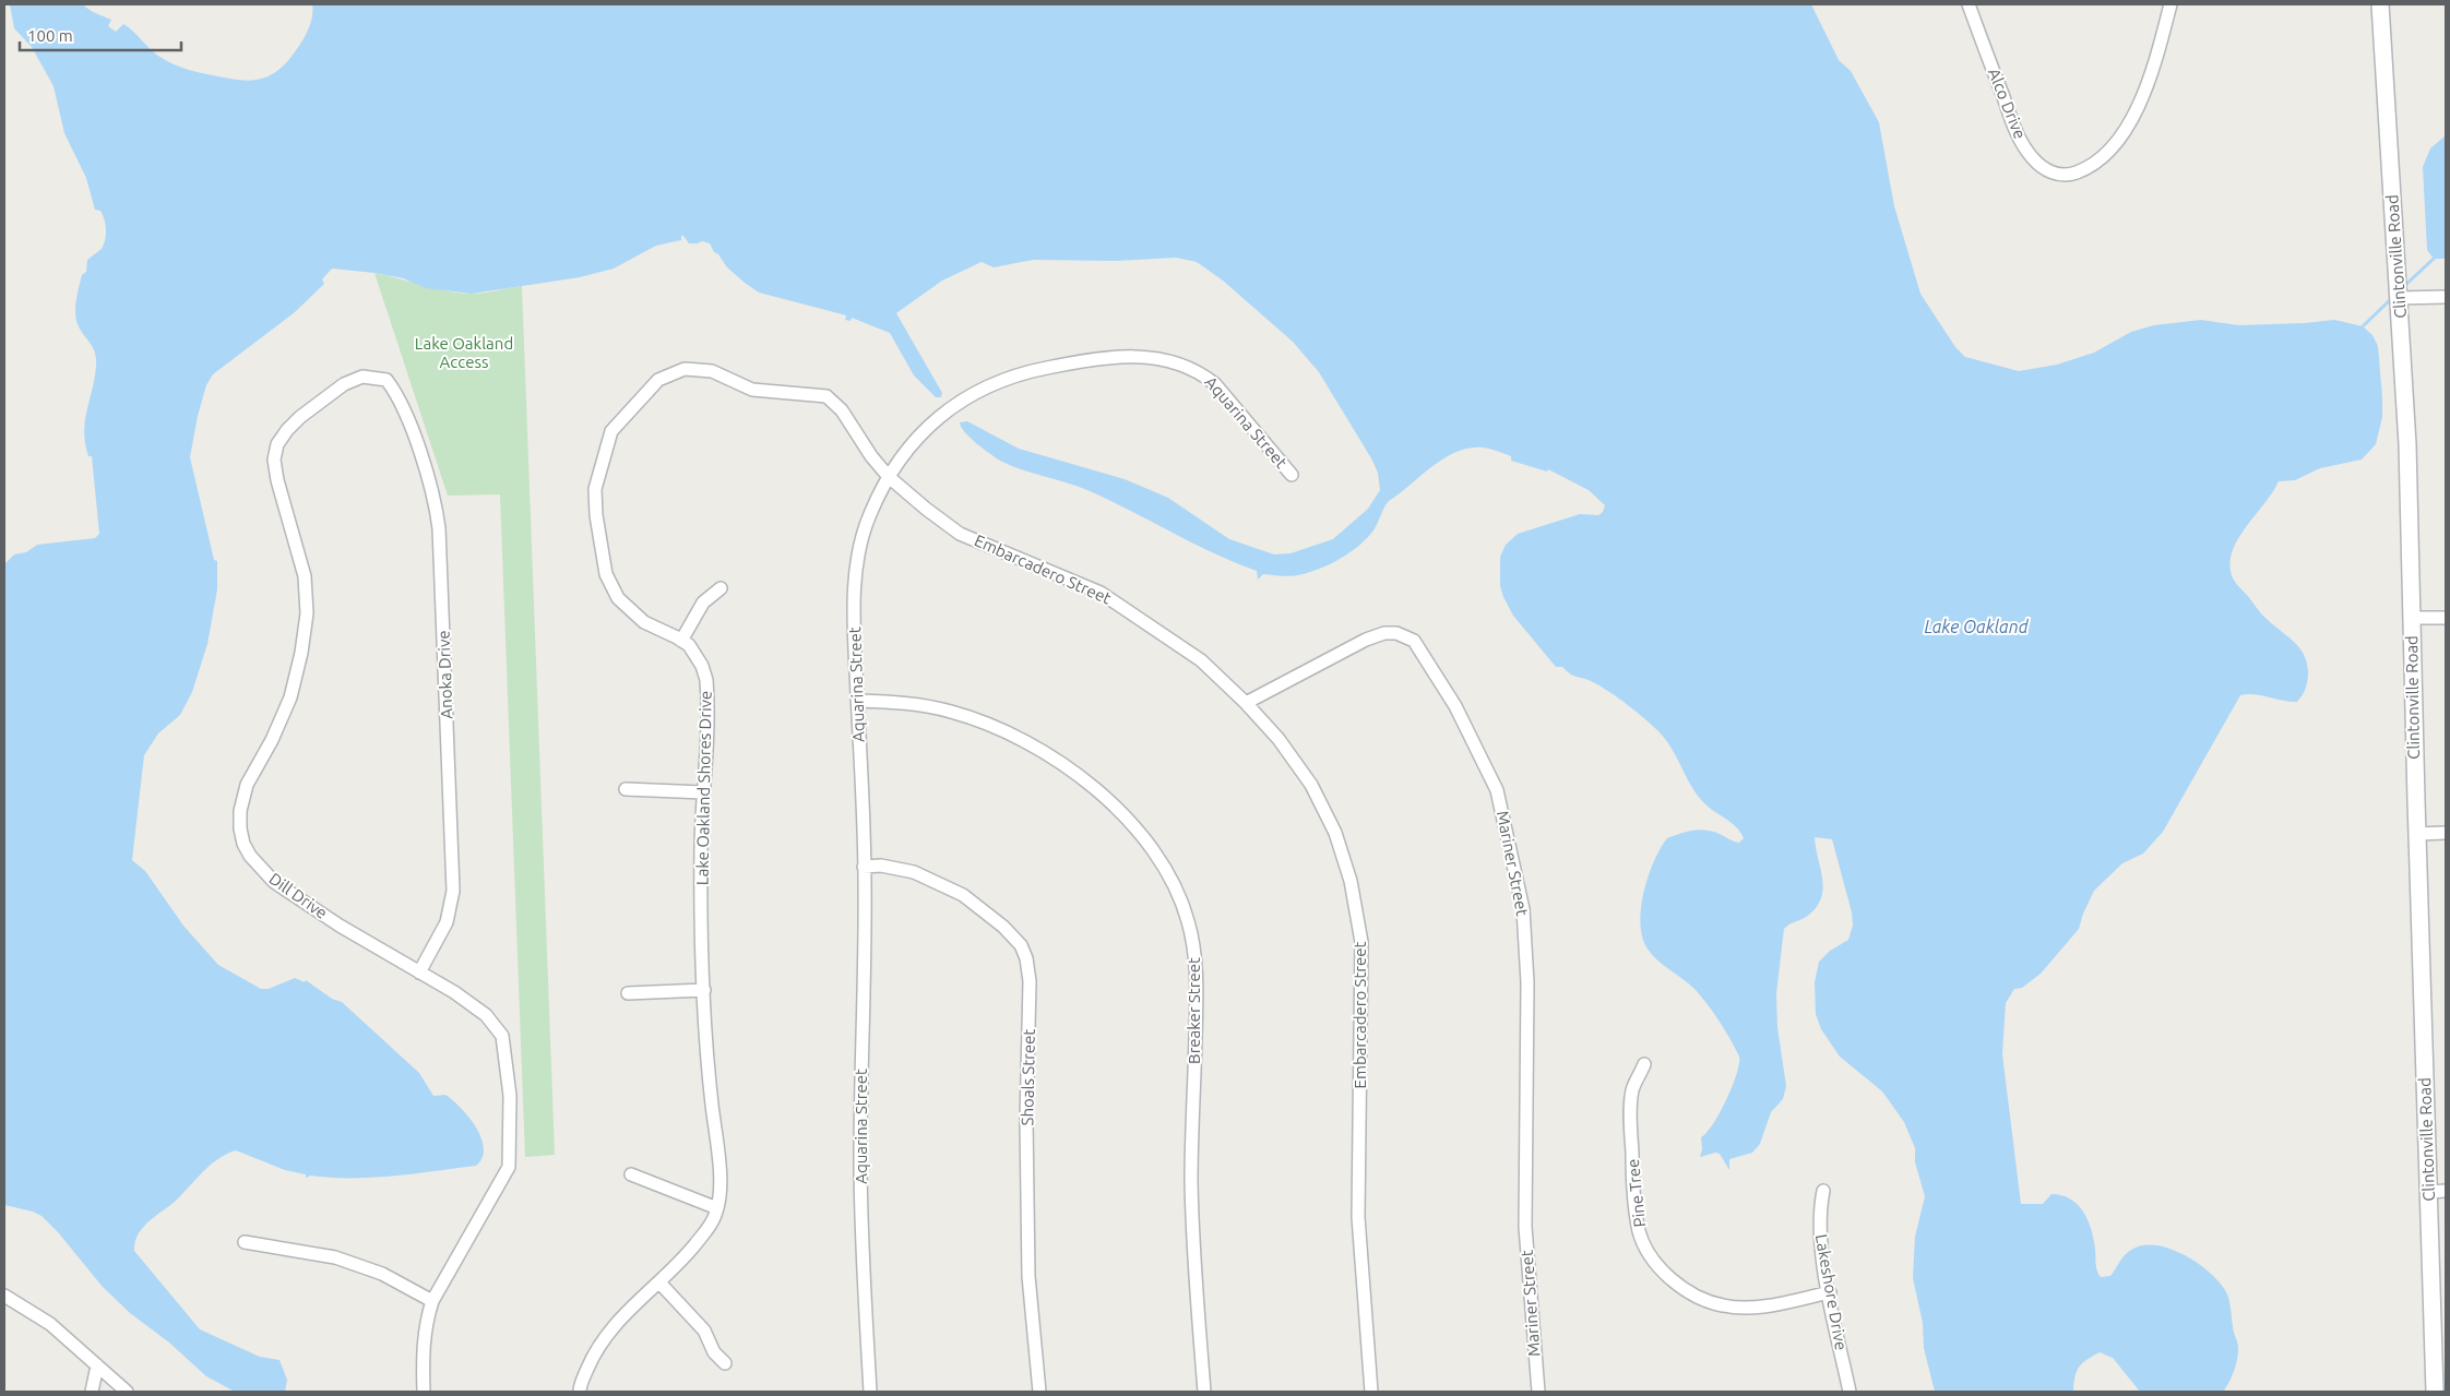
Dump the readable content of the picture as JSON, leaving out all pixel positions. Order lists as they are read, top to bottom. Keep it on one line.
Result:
{"streets":{"street":["Alco Drive","Clintonville Road","Aquarina Street","Embarcadero Street","Anoka Drive","Lake Oakland Shores Drive","Mariner Street","Dill Drive","Breaker Street","Shoals Street","Pine Tree","Lakeshore Drive"]},"crossings":[["Aquarina Street","Embarcadero Street"],["Aquarina Street","Lake Oakland Shores Drive"],["Aquarina Street","Breaker Street"],["Aquarina Street","Shoals Street"],["Embarcadero Street","Lake Oakland Shores Drive"],["Embarcadero Street","Mariner Street"],["Anoka Drive","Dill Drive"],["Pine Tree","Lakeshore Drive"]],"water":["Lake Oakland"],"parks":["Lake Oakland Access"],"scale_bar":"100 m"}
